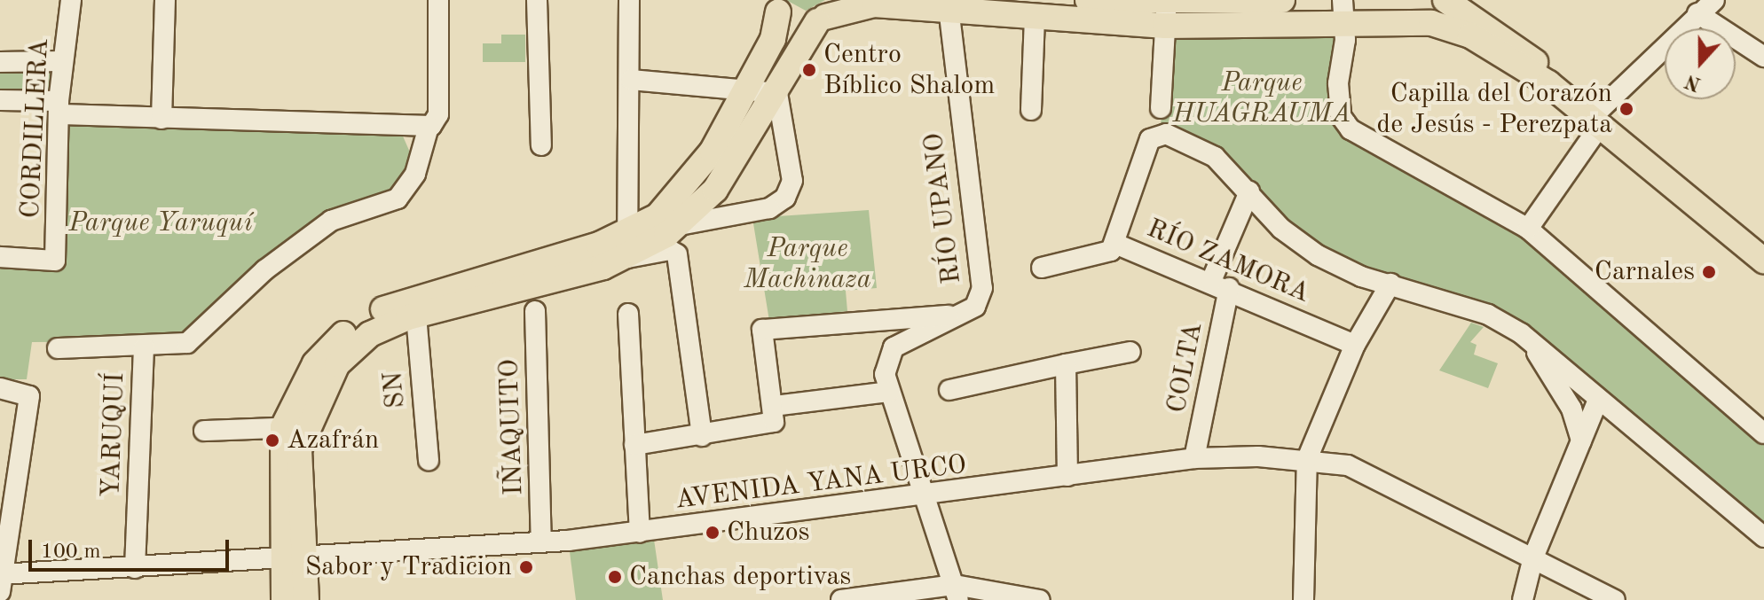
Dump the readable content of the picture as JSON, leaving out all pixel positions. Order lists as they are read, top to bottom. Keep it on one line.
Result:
{"streets":{"street":["CORDILLERA","RÍO UPANO","RÍO ZAMORA","COLTA","SN","IÑAQUITO","YARUQUÍ","AVENIDA YANA URCO"]},"crossings":[["RÍO UPANO","AVENIDA YANA URCO"],["RÍO ZAMORA","COLTA"],["COLTA","AVENIDA YANA URCO"],["IÑAQUITO","AVENIDA YANA URCO"],["YARUQUÍ","AVENIDA YANA URCO"]],"parks":["Parque HUAGRAUMA","Parque Yaruquí","Parque Machinaza"],"places":["Centro Bíblico Shalom","Capilla del Corazón de Jesús - Perezpata","Carnales","Azafrán","Chuzos","Sabor y Tradicion","Canchas deportivas"],"scale_bar":"100 m","north":"bottom"}
